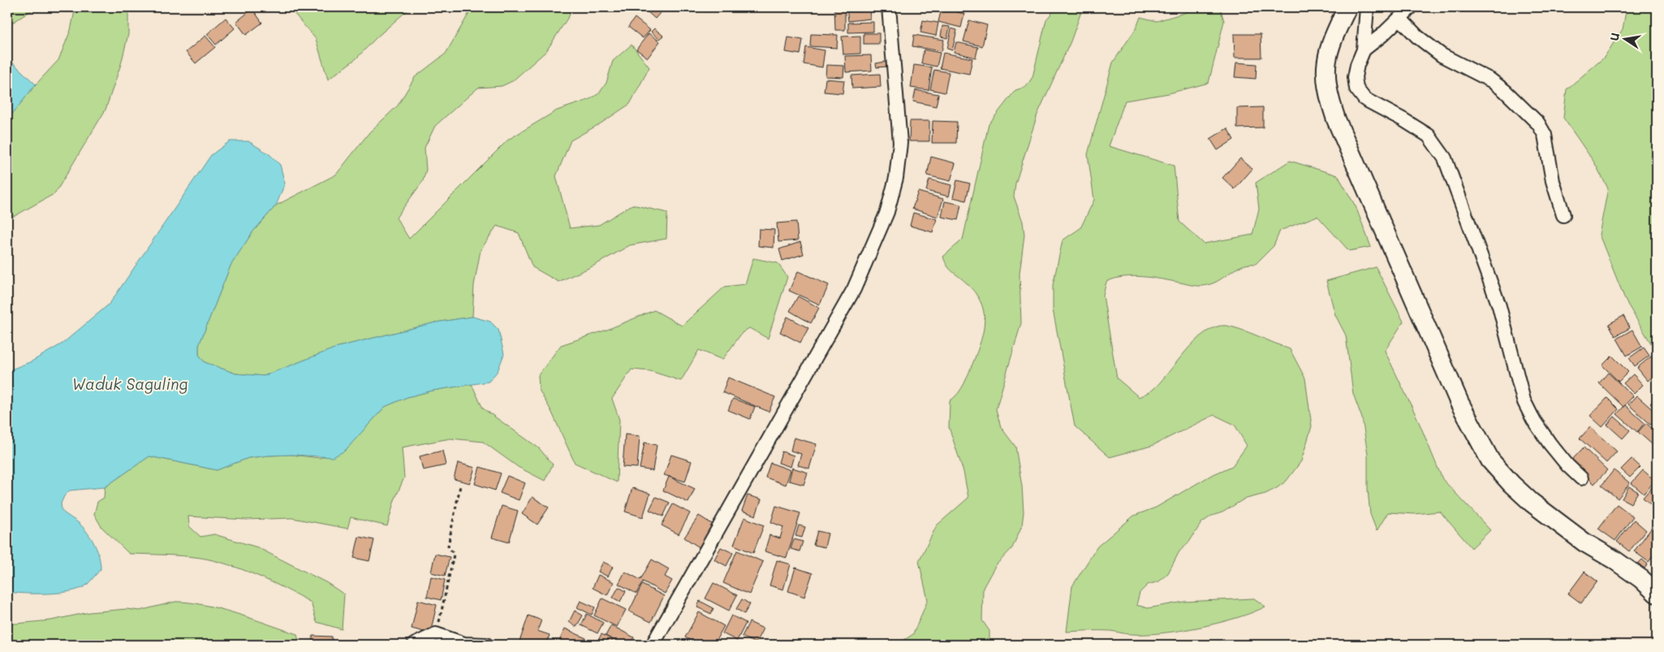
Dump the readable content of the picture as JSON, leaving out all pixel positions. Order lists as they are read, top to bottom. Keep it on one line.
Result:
{"water":["Waduk Saguling"],"north":"left"}
